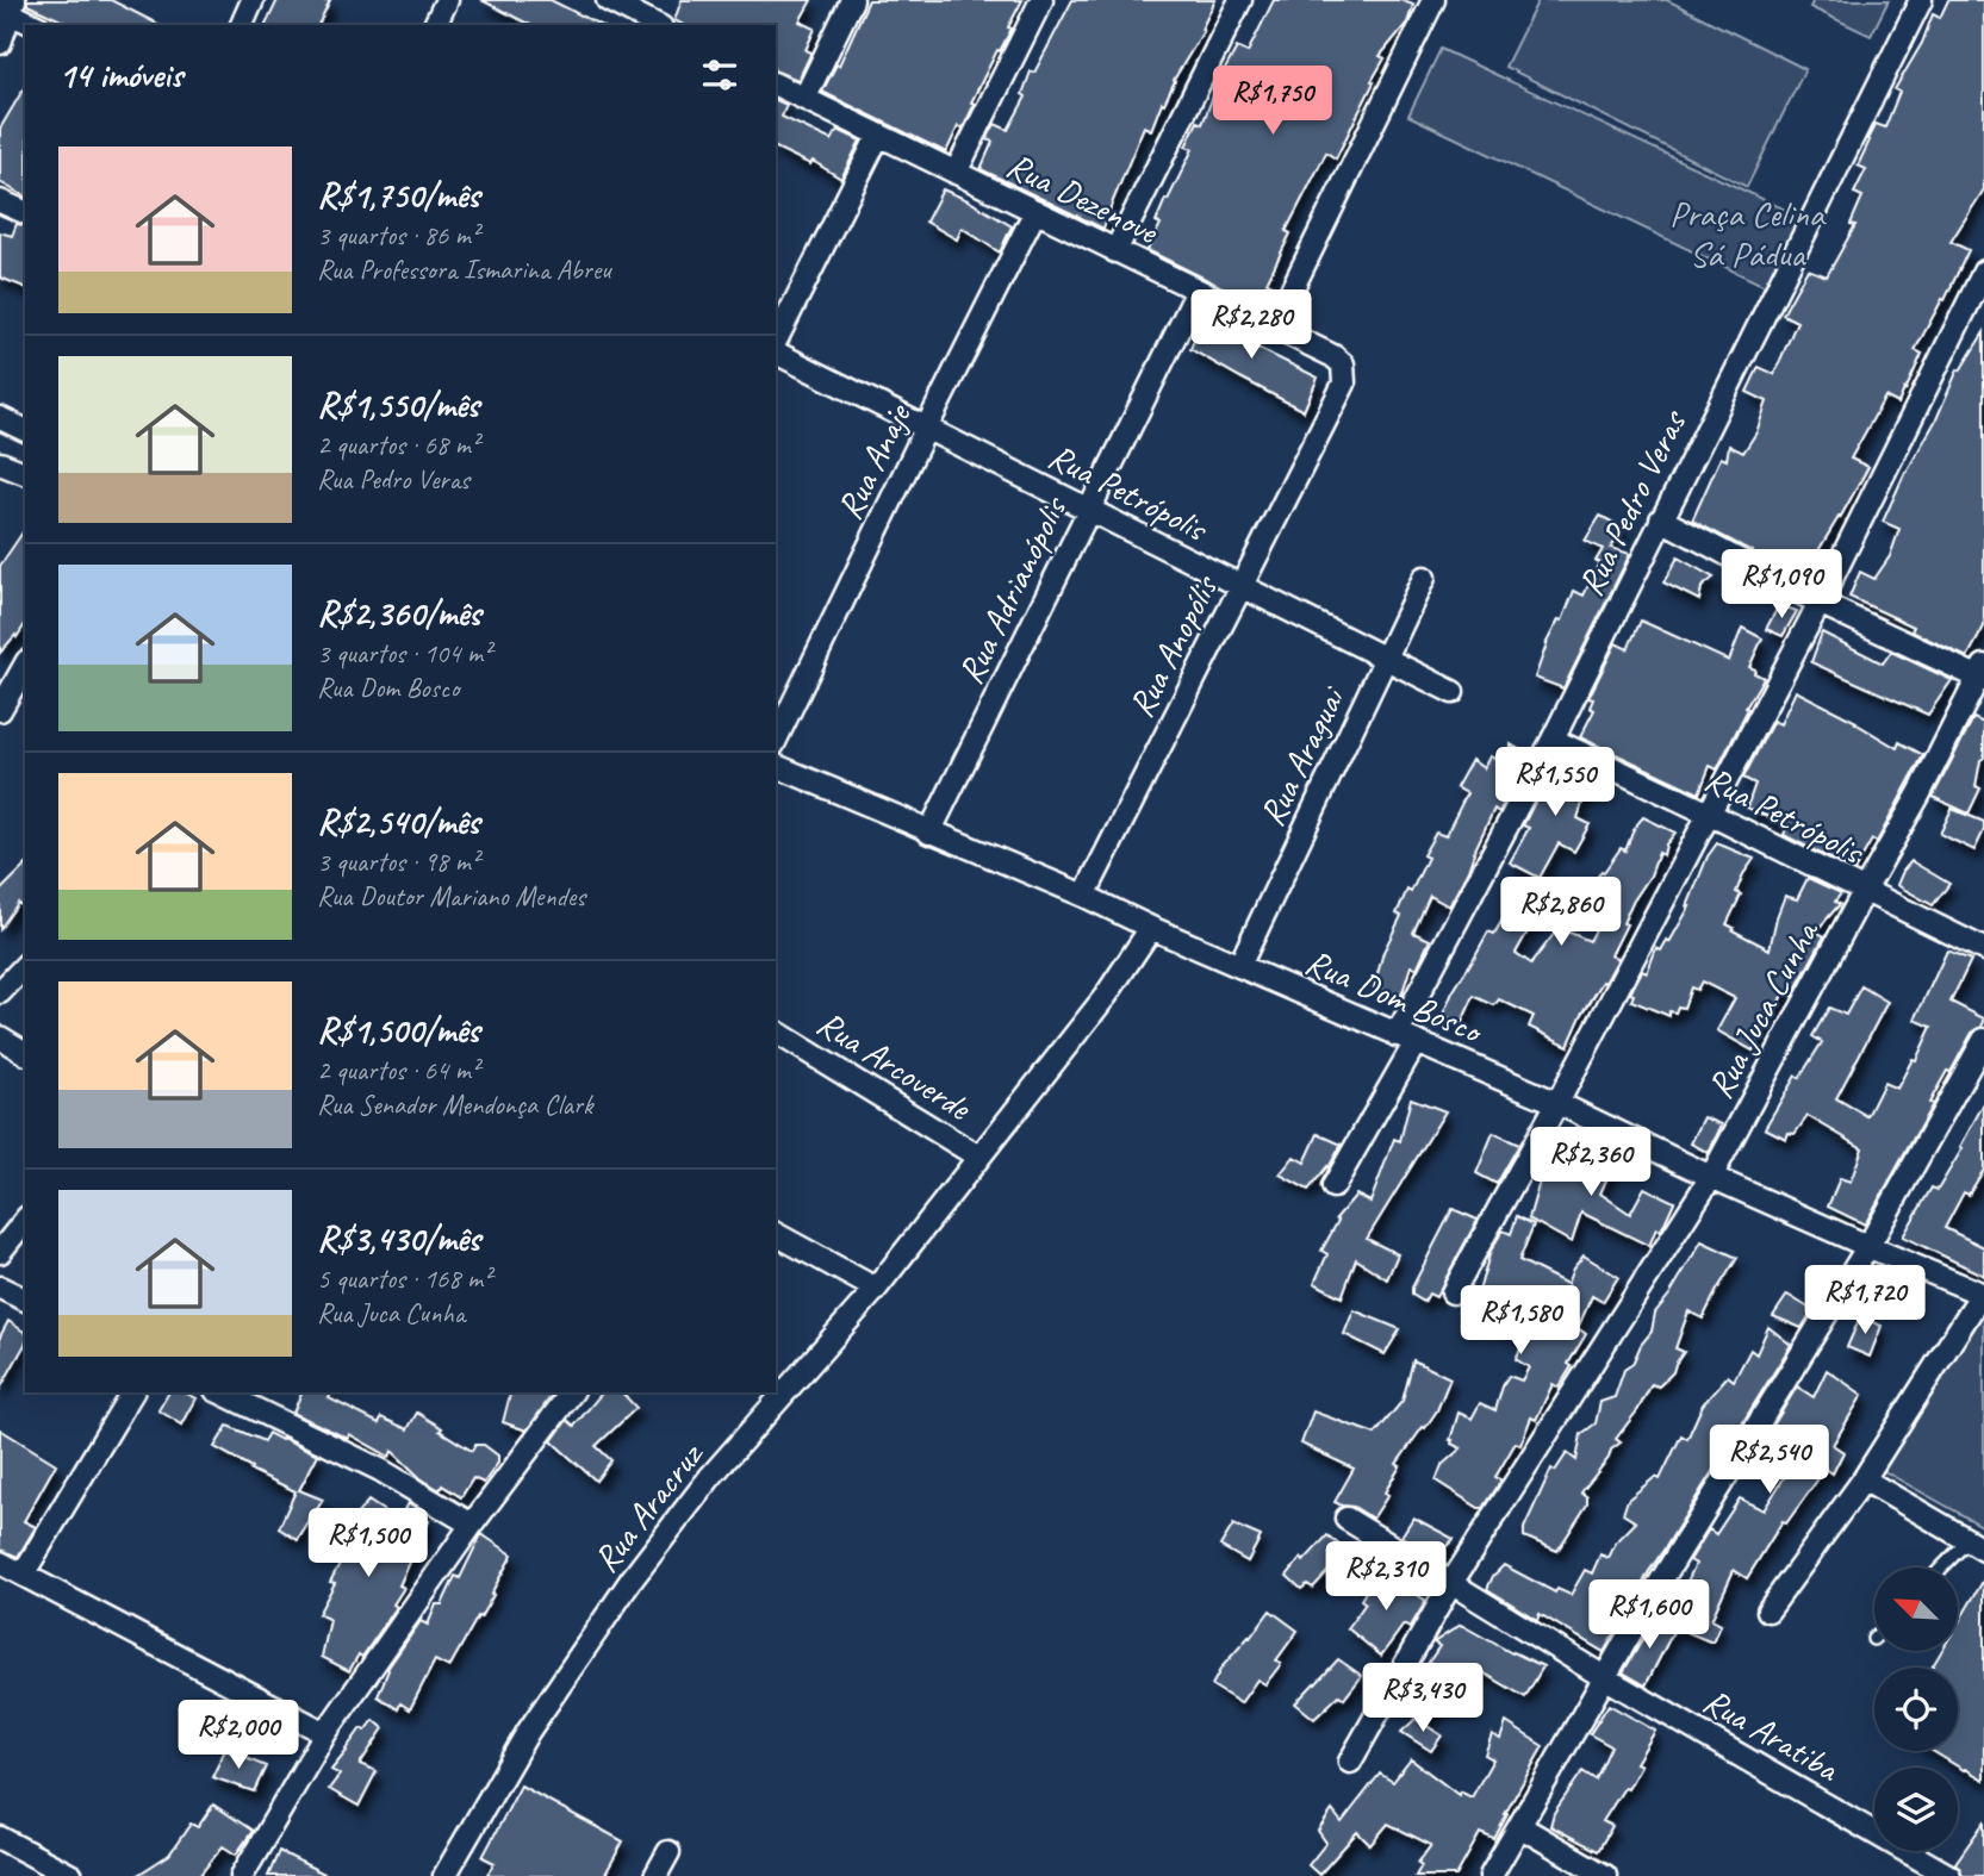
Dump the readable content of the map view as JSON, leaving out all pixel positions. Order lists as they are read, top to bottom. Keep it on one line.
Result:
{"streets":{"street":["Rua Dezenove","Rua Anaje","Rua Petrópolis","Rua Pedro Veras","Rua Adrianópolis","Rua Anopólis","Rua Araguai","Rua Dom Bosco","Rua Juca Cunha","Rua Arcoverde","Rua Aracruz","Rua Aratiba"]},"crossings":[["Rua Dezenove","Rua Anaje"],["Rua Dezenove","Rua Adrianópolis"],["Rua Dezenove","Rua Anopólis"],["Rua Anaje","Rua Petrópolis"],["Rua Petrópolis","Rua Pedro Veras"],["Rua Petrópolis","Rua Adrianópolis"],["Rua Petrópolis","Rua Anopólis"],["Rua Petrópolis","Rua Araguai"],["Rua Petrópolis","Rua Juca Cunha"],["Rua Pedro Veras","Rua Dom Bosco"],["Rua Adrianópolis","Rua Dom Bosco"],["Rua Anopólis","Rua Dom Bosco"],["Rua Araguai","Rua Dom Bosco"],["Rua Dom Bosco","Rua Juca Cunha"],["Rua Dom Bosco","Rua Aracruz"],["Rua Juca Cunha","Rua Aratiba"],["Rua Arcoverde","Rua Aracruz"]],"parks":["Praça Celina Sá Pádua"],"north":"top left","page":{"heading":"14 imóveis","price":["R$1,750","R$2,280","R$1,090","R$1,550","R$2,860","R$2,360","R$1,720","R$1,580","R$2,540","R$1,500","R$2,310","R$1,600","R$3,430","R$2,000"],"list":[{"name":"R$1,750/mês","note":"3 quartos · 86 m² · Rua Professora Ismarina Abreu"},{"name":"R$1,550/mês","note":"2 quartos · 68 m² · Rua Pedro Veras"},{"name":"R$2,360/mês","note":"3 quartos · 104 m² · Rua Dom Bosco"},{"name":"R$2,540/mês","note":"3 quartos · 98 m² · Rua Doutor Mariano Mendes"},{"name":"R$1,500/mês","note":"2 quartos · 64 m² · Rua Senador Mendonça Clark"},{"name":"R$3,430/mês","note":"5 quartos · 168 m² · Rua Juca Cunha"}]}}
